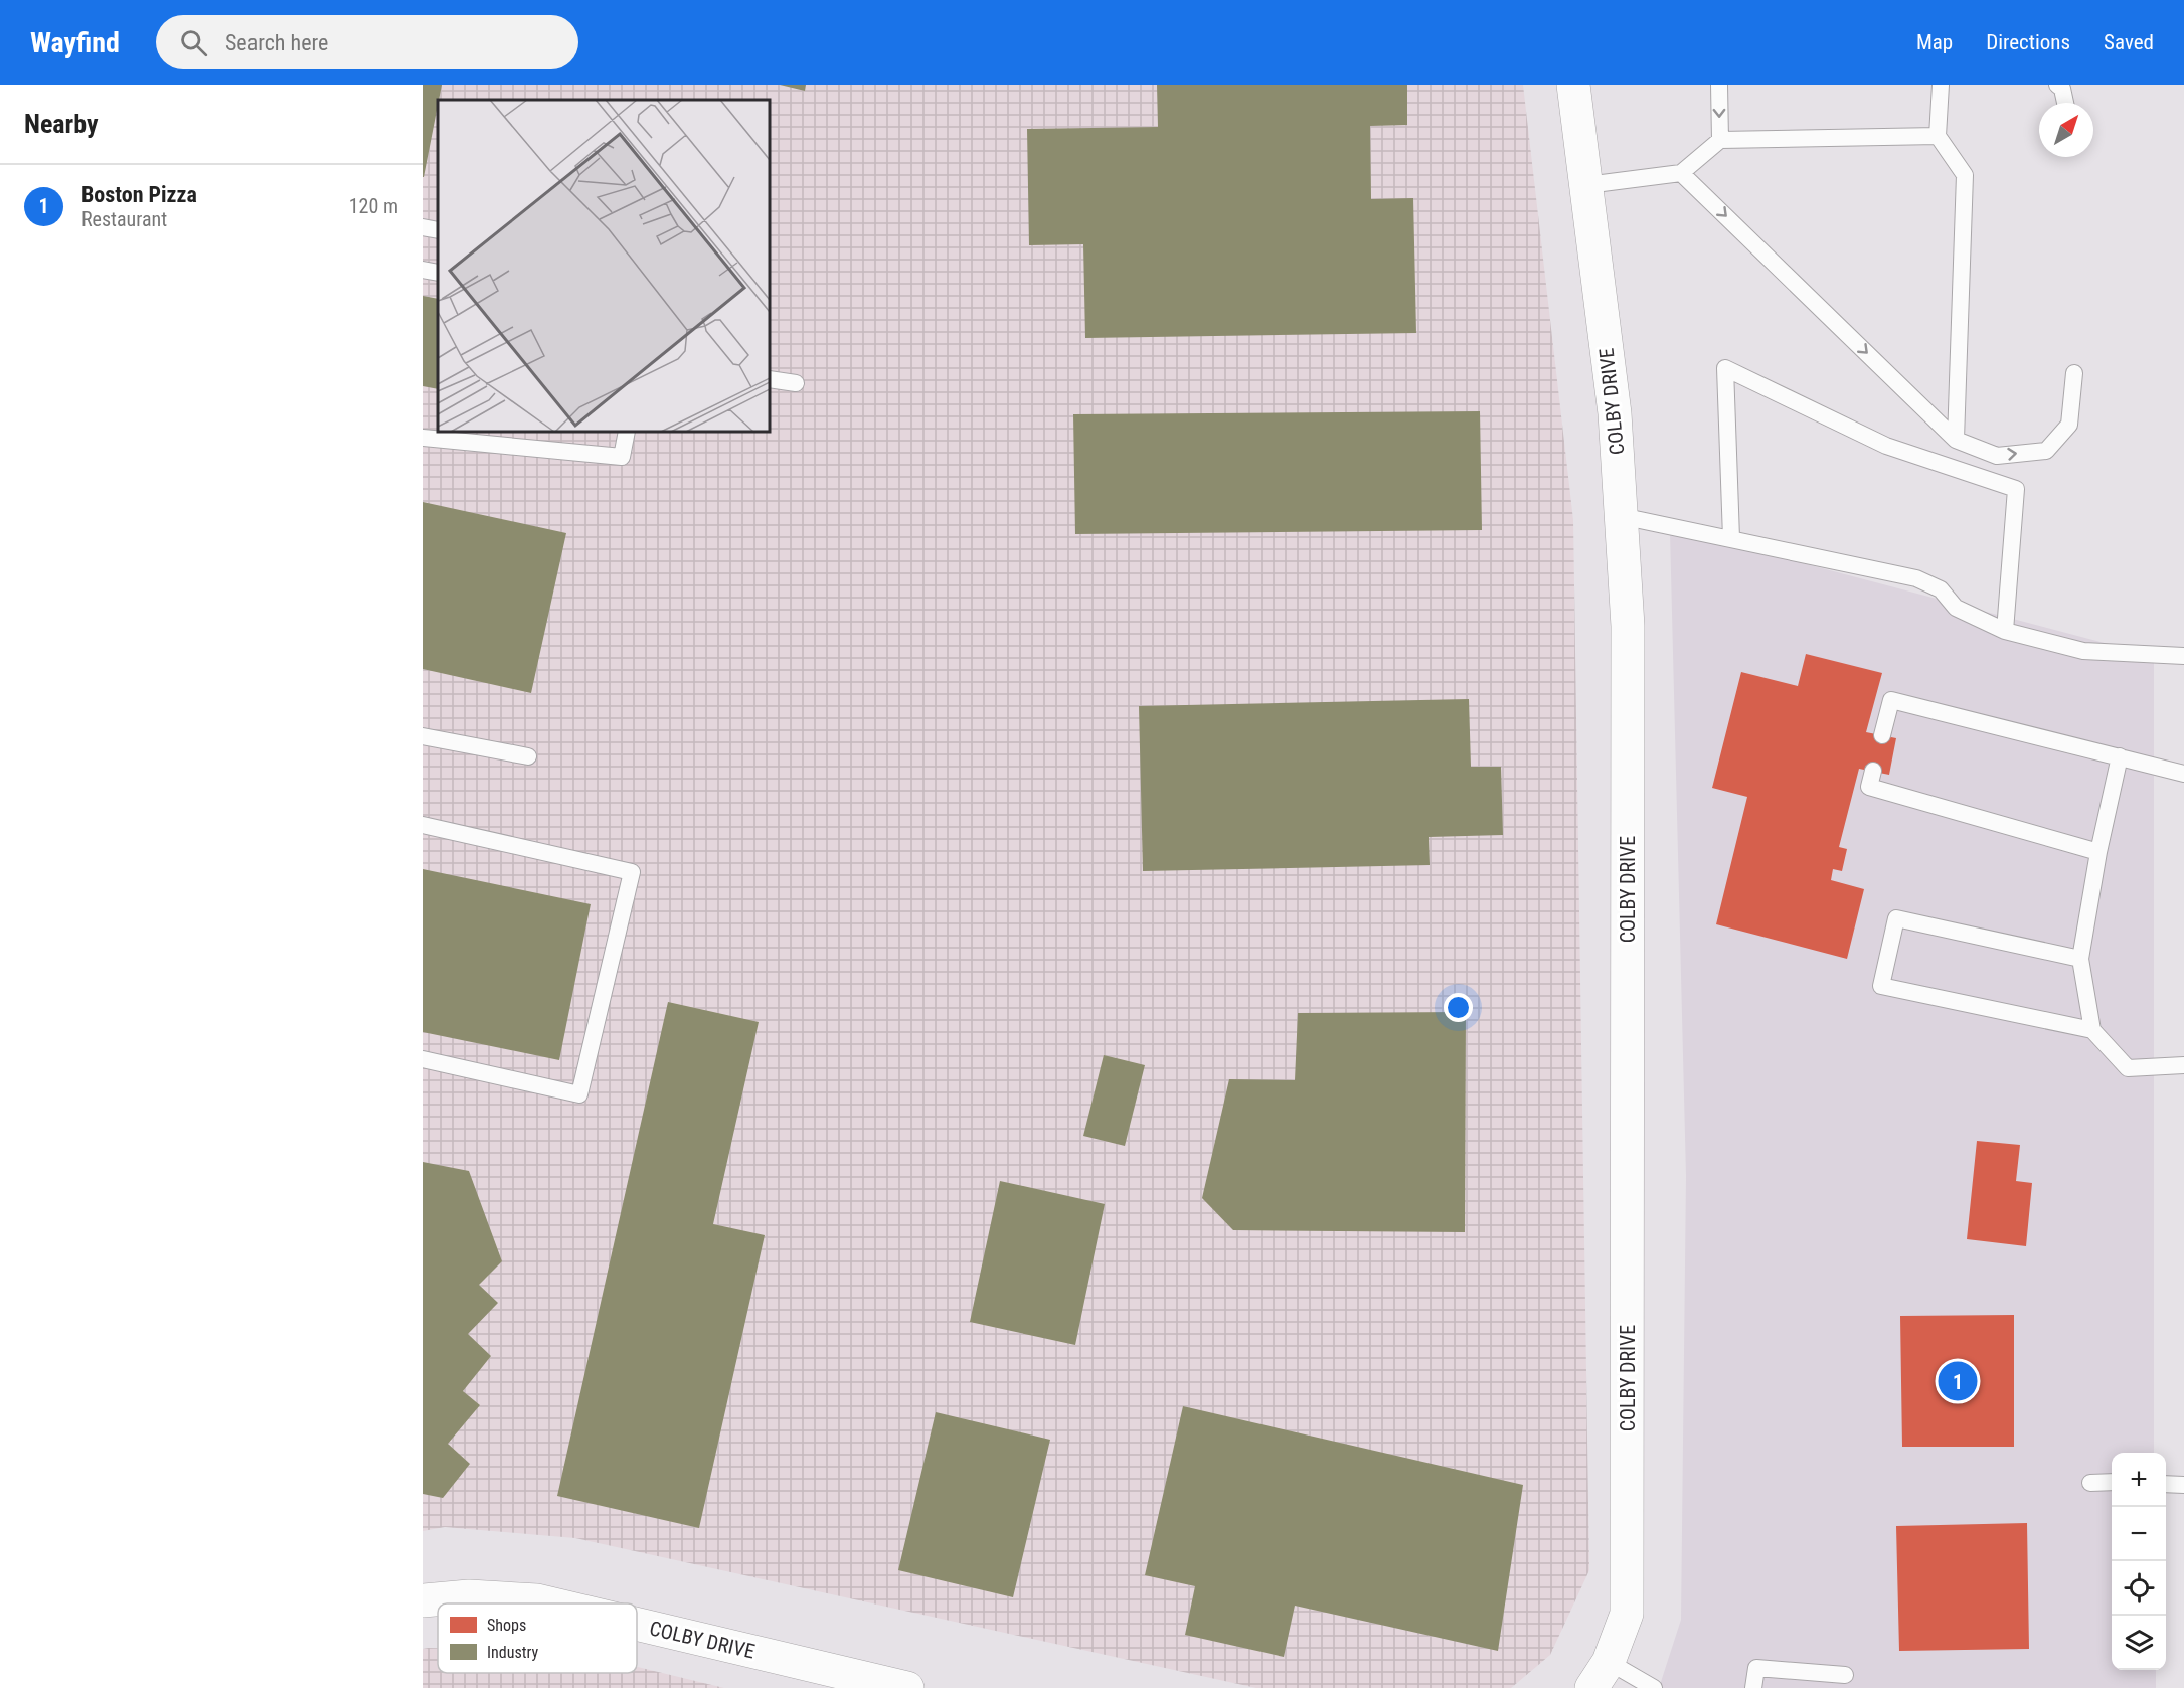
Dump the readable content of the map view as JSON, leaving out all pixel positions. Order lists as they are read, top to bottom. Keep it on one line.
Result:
{"streets":{"street":["COLBY DRIVE"]},"legend":["Shops","Industry"],"north":"top right","page":{"header":"Wayfind","search":"Search here","nav":["Map","Directions","Saved"],"heading":"Nearby","list":[{"mark":"1","name":"Boston Pizza","note":"Restaurant","value":"120 m"}],"pins":"1","map_buttons":["+","−"]}}
